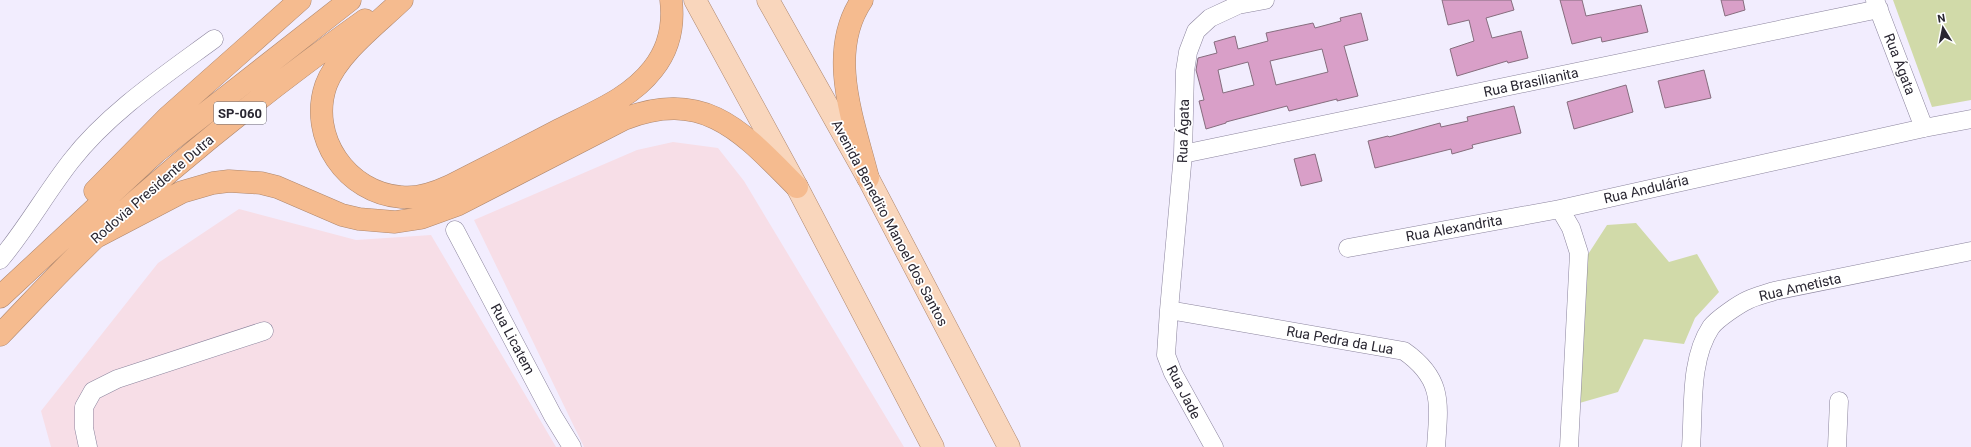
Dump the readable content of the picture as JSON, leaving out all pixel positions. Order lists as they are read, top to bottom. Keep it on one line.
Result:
{"streets":{"highway":["SP-060","Rodovia Presidente Dutra"],"main road":["Avenida Benedito Manoel dos Santos"],"street":["Rua Ágata","Rua Brasilianita","Rua Andulária","Rua Alexandrita","Rua Ametista","Rua Licatem","Rua Pedra da Lua","Rua Jade"]},"crossings":[["Rua Ágata","Rua Brasilianita"],["Rua Ágata","Rua Andulária"],["Rua Ágata","Rua Pedra da Lua"],["Rua Ágata","Rua Jade"],["Rua Andulária","Rua Alexandrita"],["Rua Pedra da Lua","Rua Jade"]],"north":"top"}
